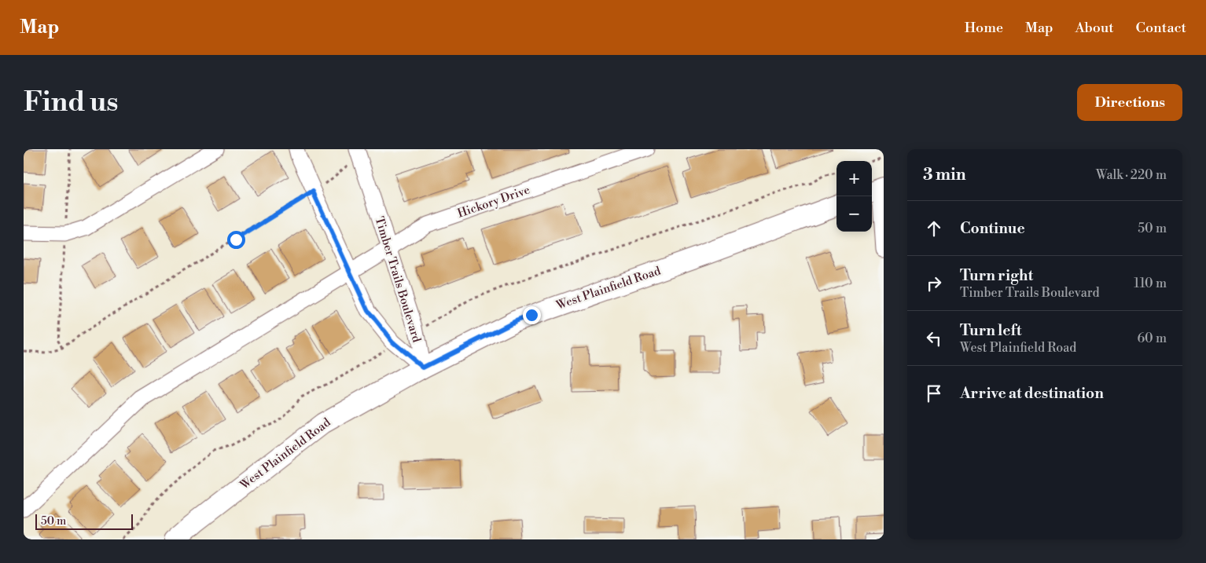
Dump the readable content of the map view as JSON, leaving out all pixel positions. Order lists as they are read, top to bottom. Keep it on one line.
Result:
{"streets":{"main road":["West Plainfield Road"],"street":["Hickory Drive","Timber Trails Boulevard"]},"crossings":[["Hickory Drive","Timber Trails Boulevard"],["Timber Trails Boulevard","West Plainfield Road"]],"scale_bar":"50 m","page":{"header":"Map","nav":["Home","Map","About","Contact"],"buttons":"Directions","title":"Find us","heading":["3 min","Walk · 220 m"],"map_buttons":["+","−"],"list":[["Continue","50 m"],["Turn right","Timber Trails Boulevard","110 m"],["Turn left","West Plainfield Road","60 m"],"Arrive at destination"],"scale":"50 m"}}
